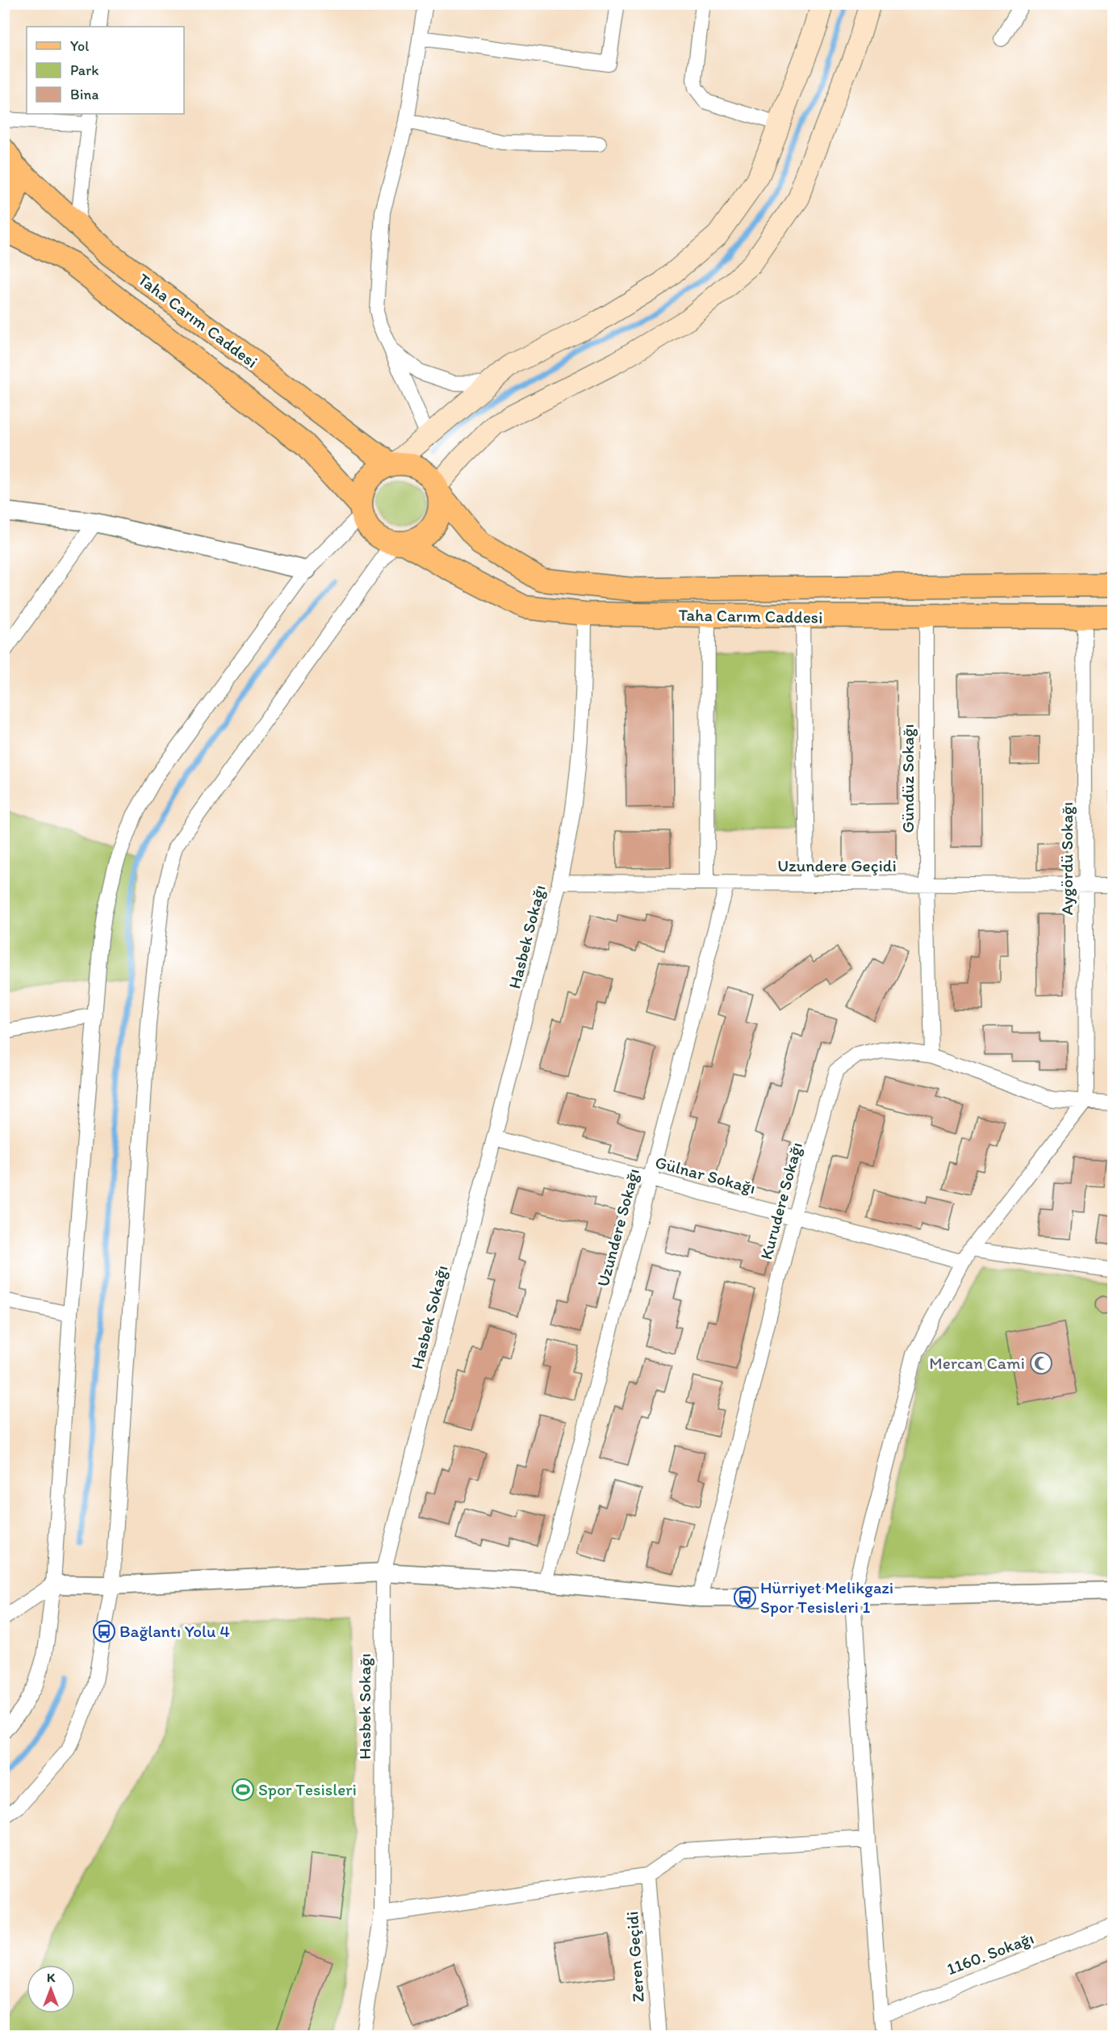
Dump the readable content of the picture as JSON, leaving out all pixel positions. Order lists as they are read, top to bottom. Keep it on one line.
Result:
{"streets":{"main road":["Taha Carım Caddesi"],"street":["Gündüz Sokağı","Aygördü Sokağı","Uzundere Geçidi","Hasbek Sokağı","Gülnar Sokağı","Kurudere Sokağı","Uzundere Sokağı","1160. Sokağı","Zeren Geçidi"]},"crossings":[["Taha Carım Caddesi","Gündüz Sokağı"],["Taha Carım Caddesi","Aygördü Sokağı"],["Taha Carım Caddesi","Hasbek Sokağı"],["Gündüz Sokağı","Uzundere Geçidi"],["Gündüz Sokağı","Kurudere Sokağı"],["Aygördü Sokağı","Uzundere Geçidi"],["Aygördü Sokağı","Kurudere Sokağı"],["Uzundere Geçidi","Hasbek Sokağı"],["Uzundere Geçidi","Uzundere Sokağı"],["Hasbek Sokağı","Gülnar Sokağı"],["Gülnar Sokağı","Kurudere Sokağı"],["Gülnar Sokağı","Uzundere Sokağı"]],"places":{"mosque":["Mercan Cami"],"bus stop":["Hürriyet Melikgazi Spor Tesisleri 1","Bağlantı Yolu 4"],"sports":["Spor Tesisleri"]},"legend":["Yol","Park","Bina"],"north":"top"}
